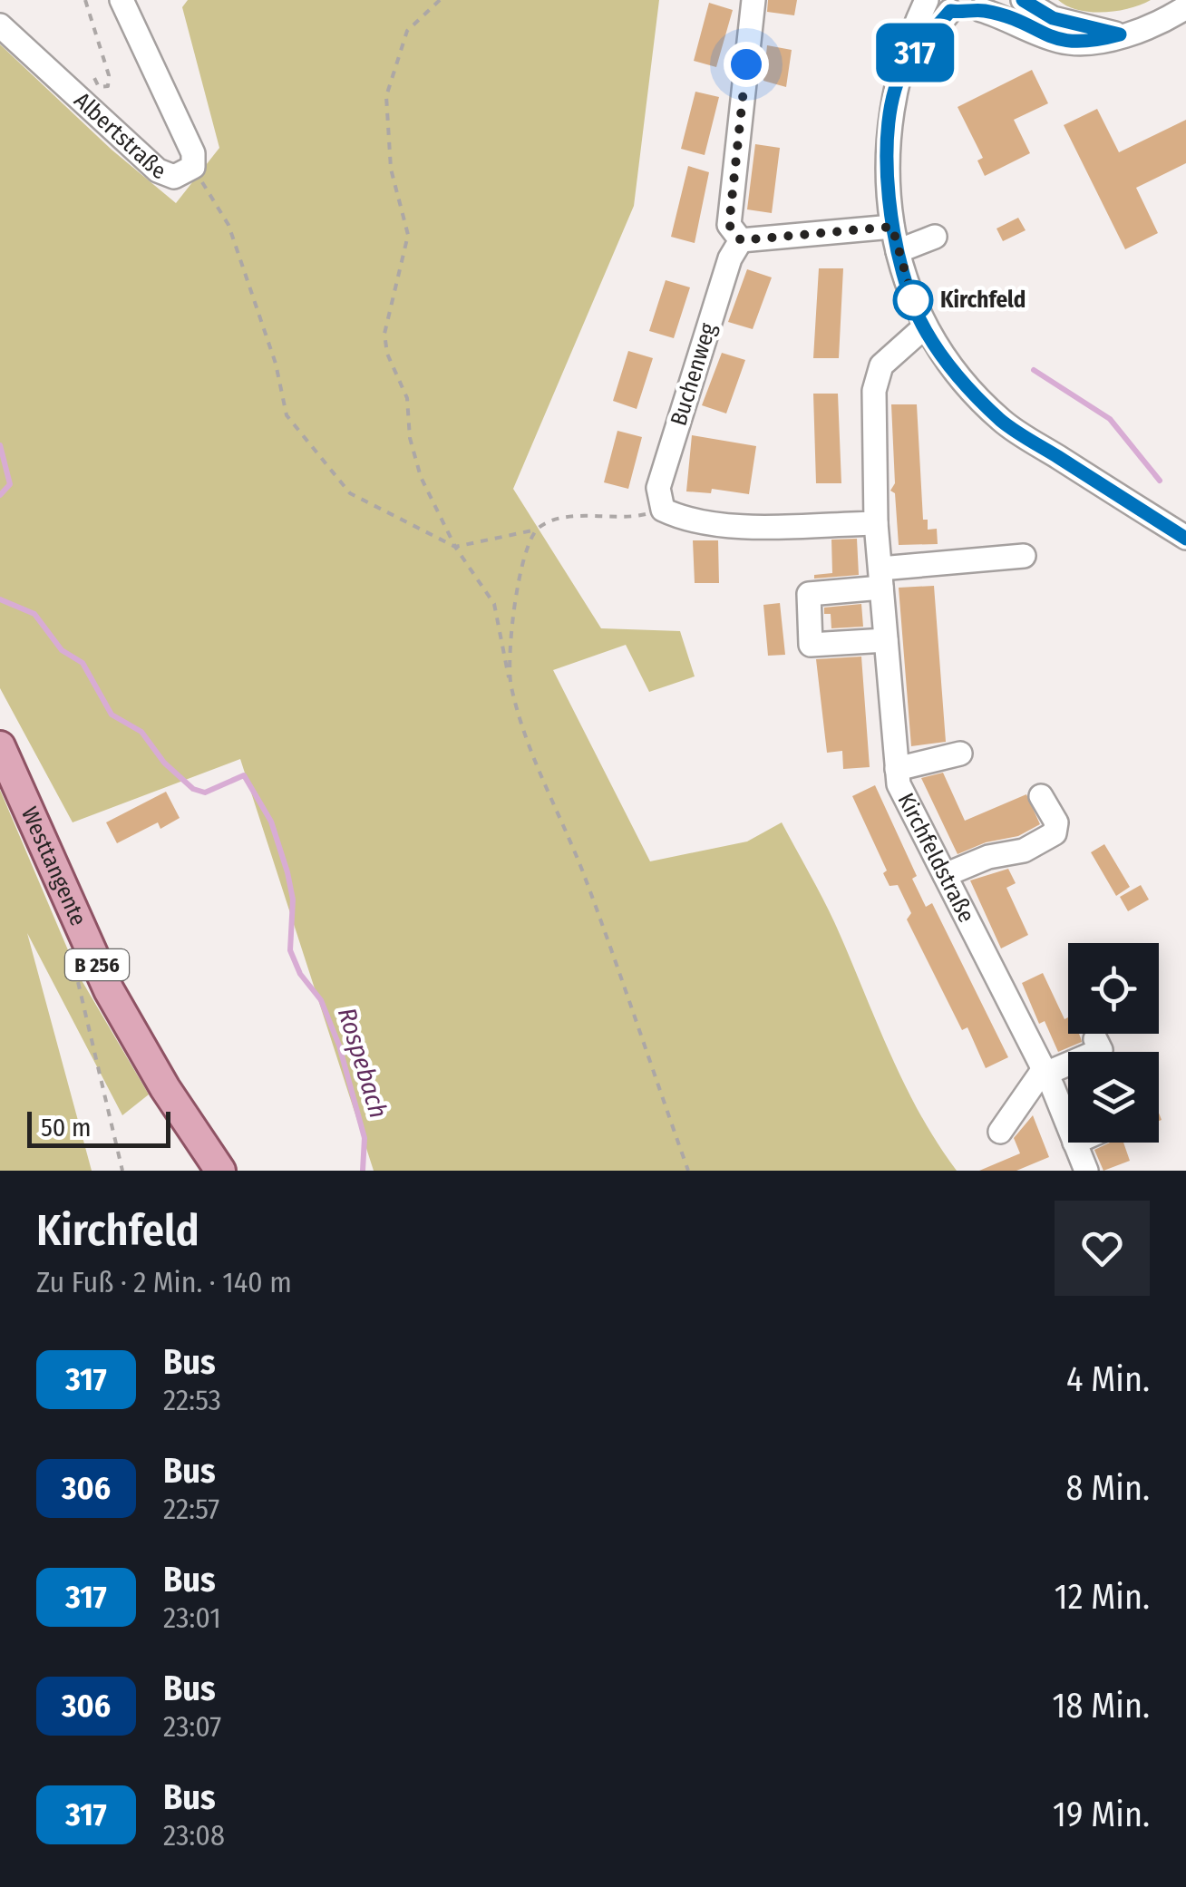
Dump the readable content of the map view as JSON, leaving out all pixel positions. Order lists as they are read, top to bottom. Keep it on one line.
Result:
{"streets":{"main road":["Westtangente","B 256"],"street":["Albertstraße","Buchenweg","Kirchfeldstraße"]},"water":["Rospebach"],"places":["Kirchfeld"],"lines":["bus line 317"],"scale_bar":"50 m","page":{"on_map":"317","scale":"50 m","heading":["Kirchfeld","Zu Fuß · 2 Min. · 140 m"],"list":[{"mark":"317","name":"Bus","note":"22:53","value":"4 Min."},{"mark":"306","name":"Bus","note":"22:57","value":"8 Min."},{"mark":"317","name":"Bus","note":"23:01","value":"12 Min."},{"mark":"306","name":"Bus","note":"23:07","value":"18 Min."},{"mark":"317","name":"Bus","note":"23:08","value":"19 Min."}]}}
